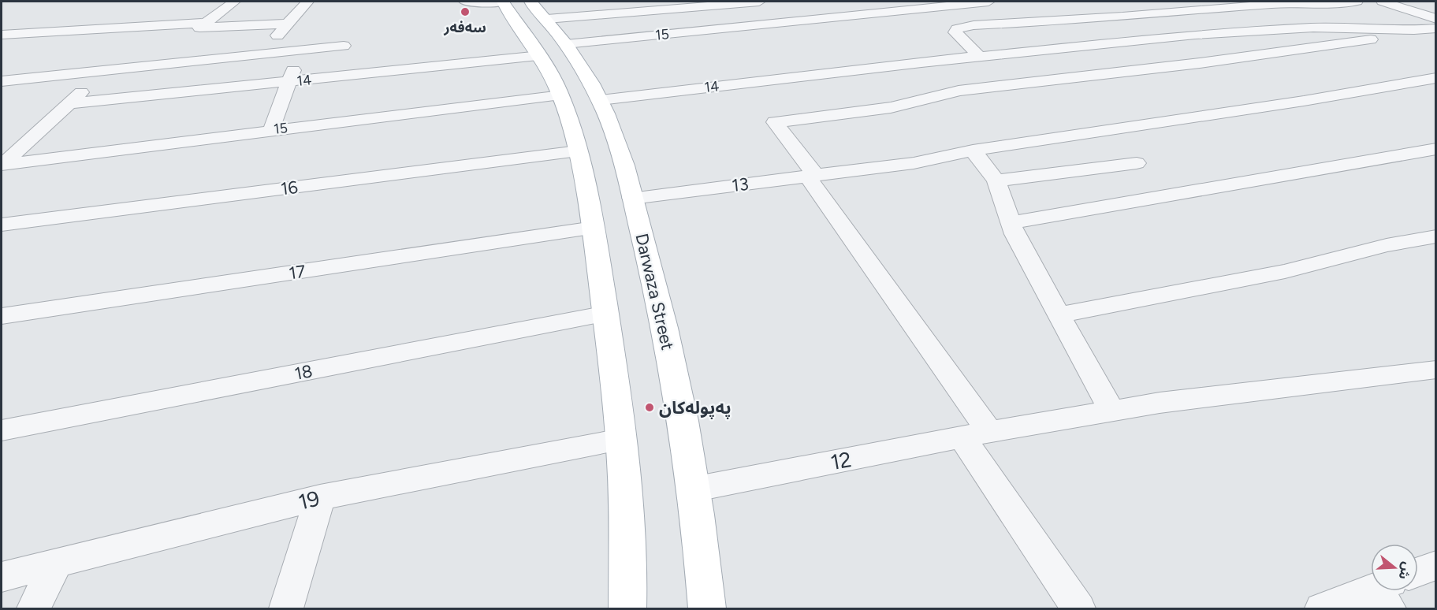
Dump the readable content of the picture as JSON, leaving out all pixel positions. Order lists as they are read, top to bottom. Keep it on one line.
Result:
{"streets":{"main road":["Darwaza Street"],"street":["15","14","13","16","17","18","12","19"]},"crossings":[["15","Darwaza Street"],["14","Darwaza Street"],["13","Darwaza Street"],["16","Darwaza Street"],["17","Darwaza Street"],["Darwaza Street","18"],["Darwaza Street","12"],["Darwaza Street","19"]],"places":["سەفەر","پەپولەکان"],"north":"right"}
